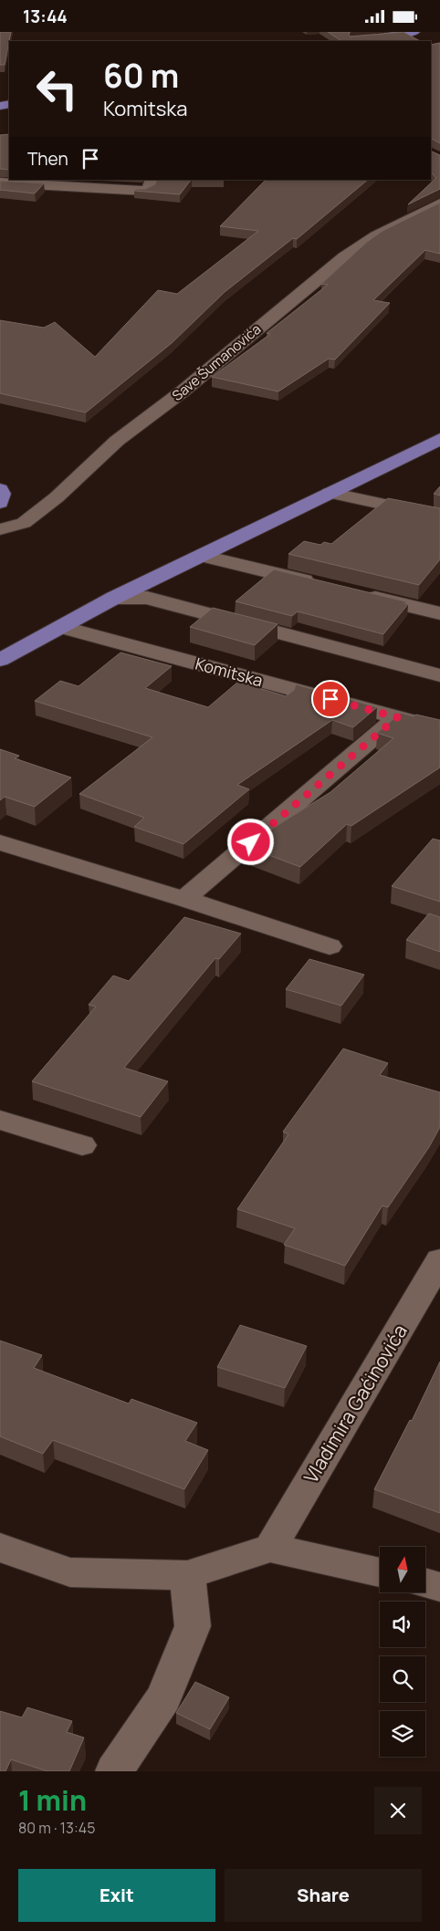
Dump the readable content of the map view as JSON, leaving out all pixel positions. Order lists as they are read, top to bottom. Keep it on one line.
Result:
{"streets":{"street":["Save Šumanovića","Komitska","Vladimira Gaćinovića"]},"north":"top","page":{"status":"13:44","turn":["60 m","Komitska"],"then":"Then","heading":["1 min","80 m · 13:45"],"buttons":["Exit","Share"]}}
